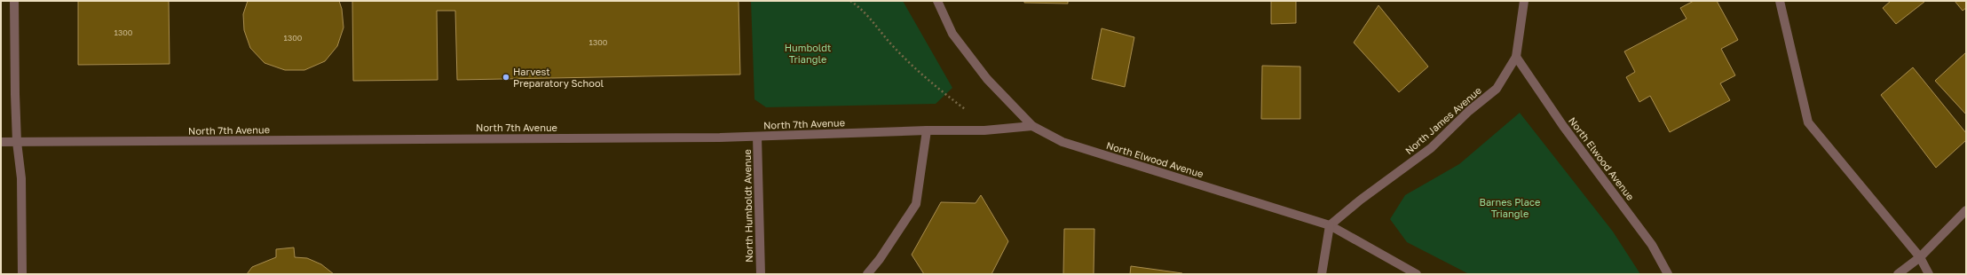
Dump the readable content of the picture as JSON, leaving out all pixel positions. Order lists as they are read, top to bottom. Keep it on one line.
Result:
{"streets":{"street":["North James Avenue","North 7th Avenue","North Elwood Avenue","North Humboldt Avenue"]},"crossings":[["North James Avenue","North Elwood Avenue"],["North 7th Avenue","North Elwood Avenue"],["North 7th Avenue","North Humboldt Avenue"]],"parks":["Humboldt Triangle","Barnes Place Triangle"],"places":["Harvest Preparatory School"],"house_numbers":["1300","1300","1300"]}
